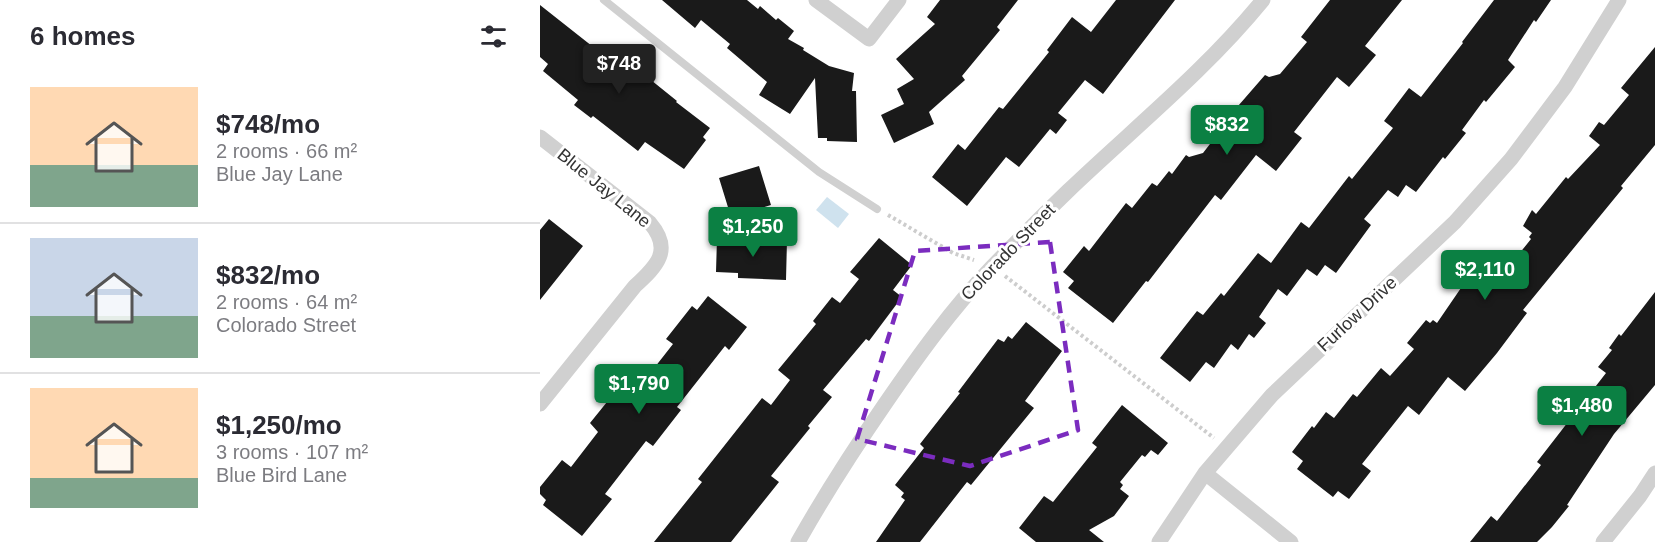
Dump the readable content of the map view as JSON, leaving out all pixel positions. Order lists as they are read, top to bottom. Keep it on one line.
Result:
{"streets":{"street":["Blue Jay Lane","Colorado Street","Furlow Drive"]},"page":{"heading":"6 homes","price":["$748","$832","$1,250","$2,110","$1,790","$1,480"],"list":[{"name":"$748/mo","note":"2 rooms · 66 m² · Blue Jay Lane"},{"name":"$832/mo","note":"2 rooms · 64 m² · Colorado Street"},{"name":"$1,250/mo","note":"3 rooms · 107 m² · Blue Bird Lane"}]}}
